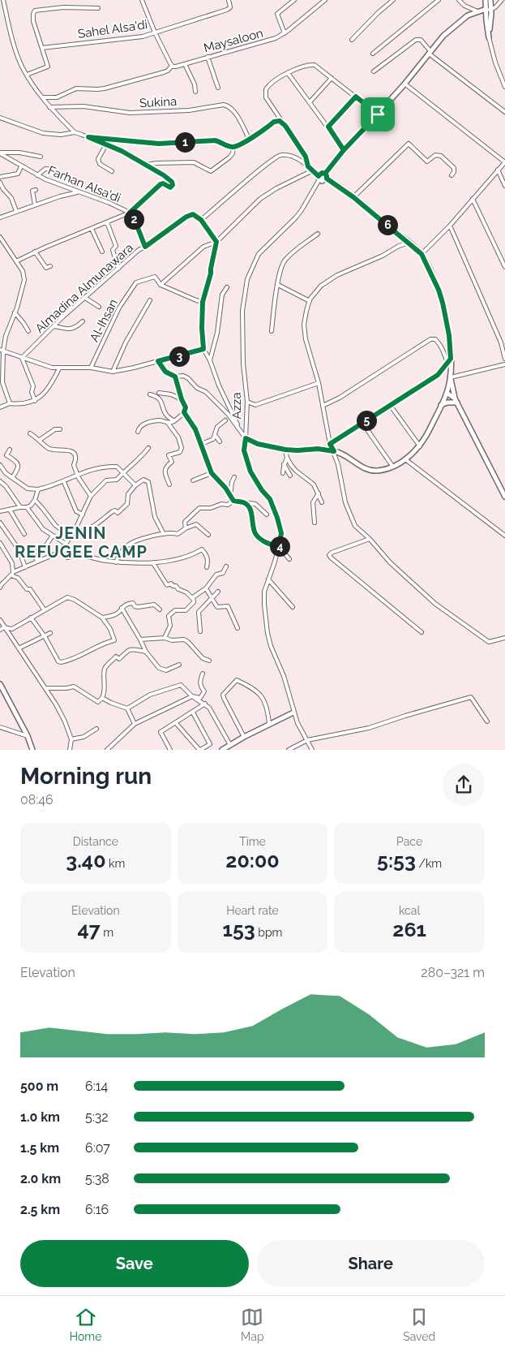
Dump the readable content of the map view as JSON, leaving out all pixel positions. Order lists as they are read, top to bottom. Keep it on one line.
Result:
{"streets":{"street":["Sahel Alsa'di","Maysaloon","Sukina","Farhan Alsa'di","Almadina Almunawara","Al-Ihsan","Azza"]},"crossings":[["Farhan Alsa'di","Almadina Almunawara"]],"districts":["JENIN REFUGEE CAMP"],"page":{"pins":["1","2","6","3","5","4"],"heading":["Morning run","08:46"],"stats":[["Distance","3.40 km"],["Time","20:00"],["Pace","5:53 /km"],["Elevation","47 m"],["Heart rate","153 bpm"],["kcal","261"]],"chart":["Elevation","280–321 m"],"list":[{"name":"500 m","note":"6:14"},{"name":"1.0 km","note":"5:32"},{"name":"1.5 km","note":"6:07"},{"name":"2.0 km","note":"5:38"},{"name":"2.5 km","note":"6:16"}],"buttons":["Save","Share"],"tabs":["Home","Map","Saved"]}}
